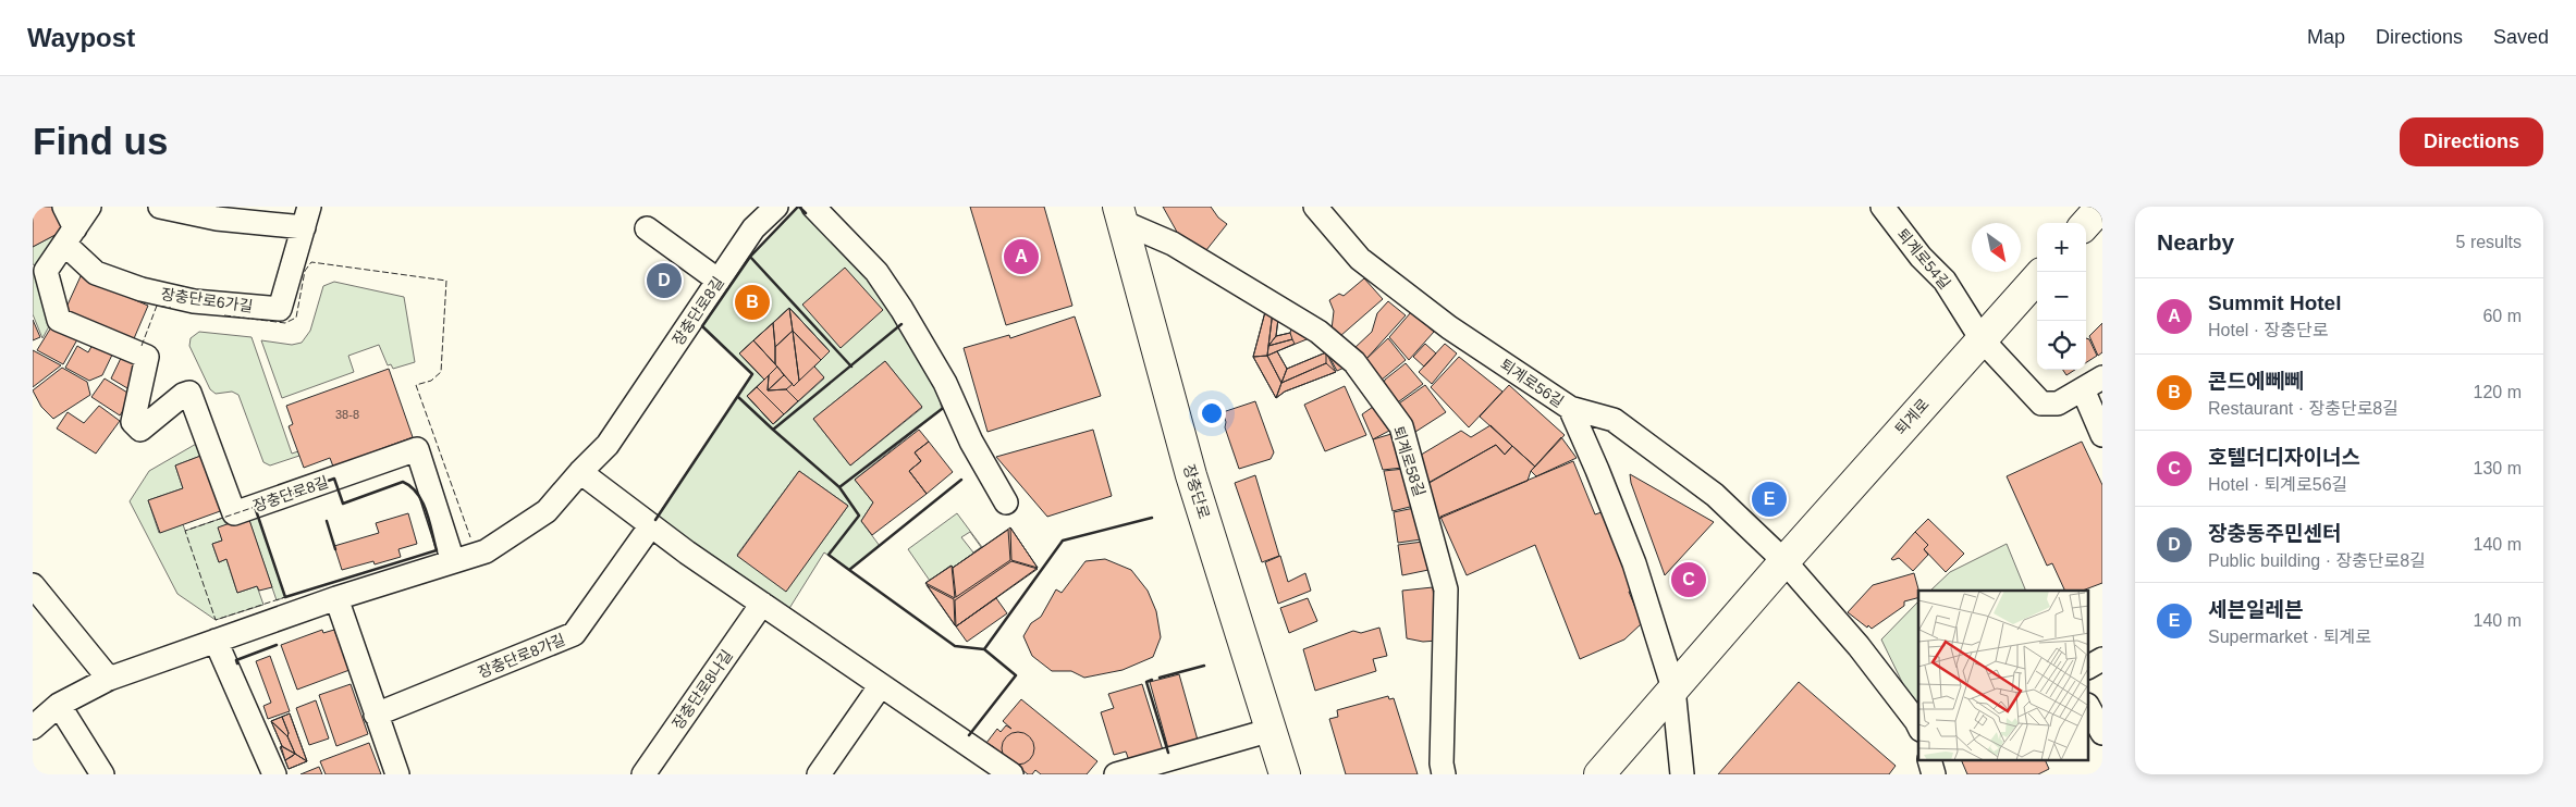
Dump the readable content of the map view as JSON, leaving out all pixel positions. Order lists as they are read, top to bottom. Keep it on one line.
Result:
{"streets":{"main road":["퇴계로","장충단로"],"street":["퇴계로54길","장충단로6가길","장충단로8길","퇴계로56길","퇴계로58길","장충단로8가길","장충단로8나길"]},"crossings":[["퇴계로54길","퇴계로"],["퇴계로56길","퇴계로"],["퇴계로58길","장충단로"]],"house_numbers":["38-8"],"north":"bottom right","page":{"header":"Waypost","nav":["Map","Directions","Saved"],"buttons":"Directions","title":"Find us","heading":["Nearby","5 results"],"map_buttons":["+","−"],"pins":["A","D","B","E","C"],"list":[{"mark":"A","name":"Summit Hotel","note":"Hotel · 장충단로","value":"60 m"},{"mark":"B","name":"콘드에뻬뻬","note":"Restaurant · 장충단로8길","value":"120 m"},{"mark":"C","name":"호텔더디자이너스","note":"Hotel · 퇴계로56길","value":"130 m"},{"mark":"D","name":"장충동주민센터","note":"Public building · 장충단로8길","value":"140 m"},{"mark":"E","name":"세븐일레븐","note":"Supermarket · 퇴계로","value":"140 m"}]}}
